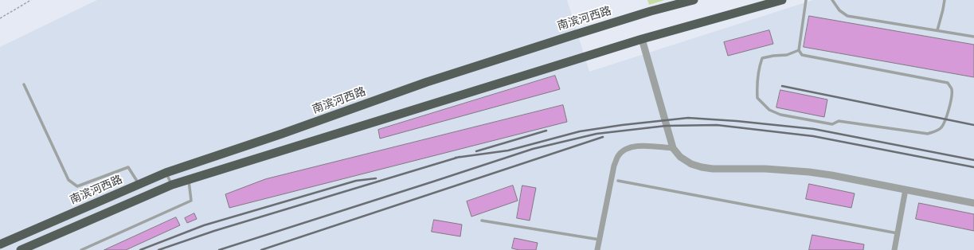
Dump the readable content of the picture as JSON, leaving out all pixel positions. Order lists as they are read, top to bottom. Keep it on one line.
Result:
{"streets":{"highway":["南滨河西路"]}}
